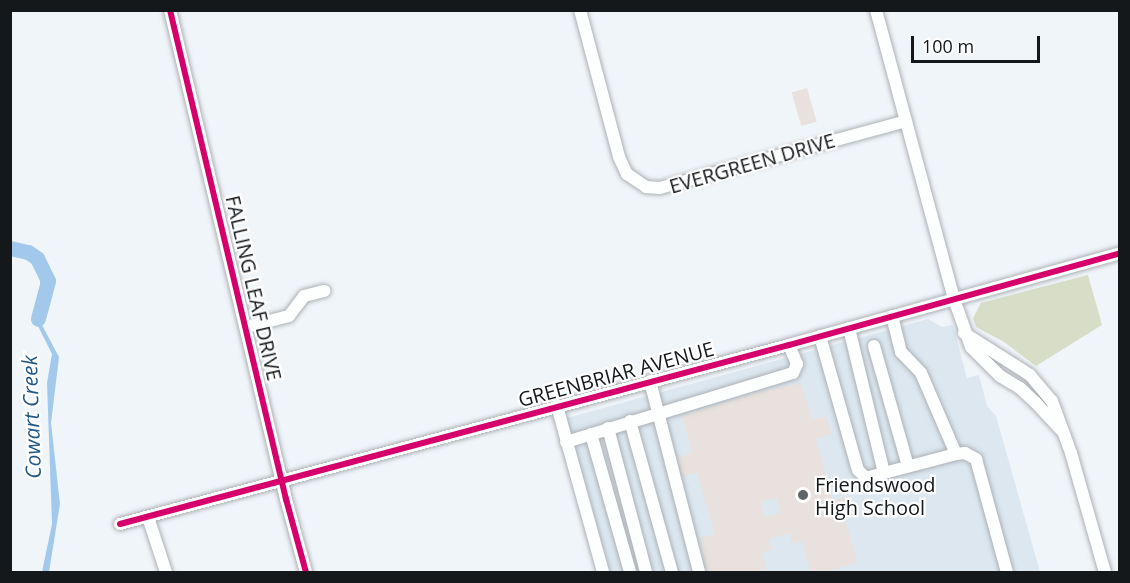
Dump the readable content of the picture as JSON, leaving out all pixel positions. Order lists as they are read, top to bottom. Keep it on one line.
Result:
{"streets":{"street":["EVERGREEN DRIVE","FALLING LEAF DRIVE","GREENBRIAR AVENUE"]},"crossings":[["FALLING LEAF DRIVE","GREENBRIAR AVENUE"]],"water":["Cowart Creek"],"places":["Friendswood High School"],"scale_bar":"100 m"}
